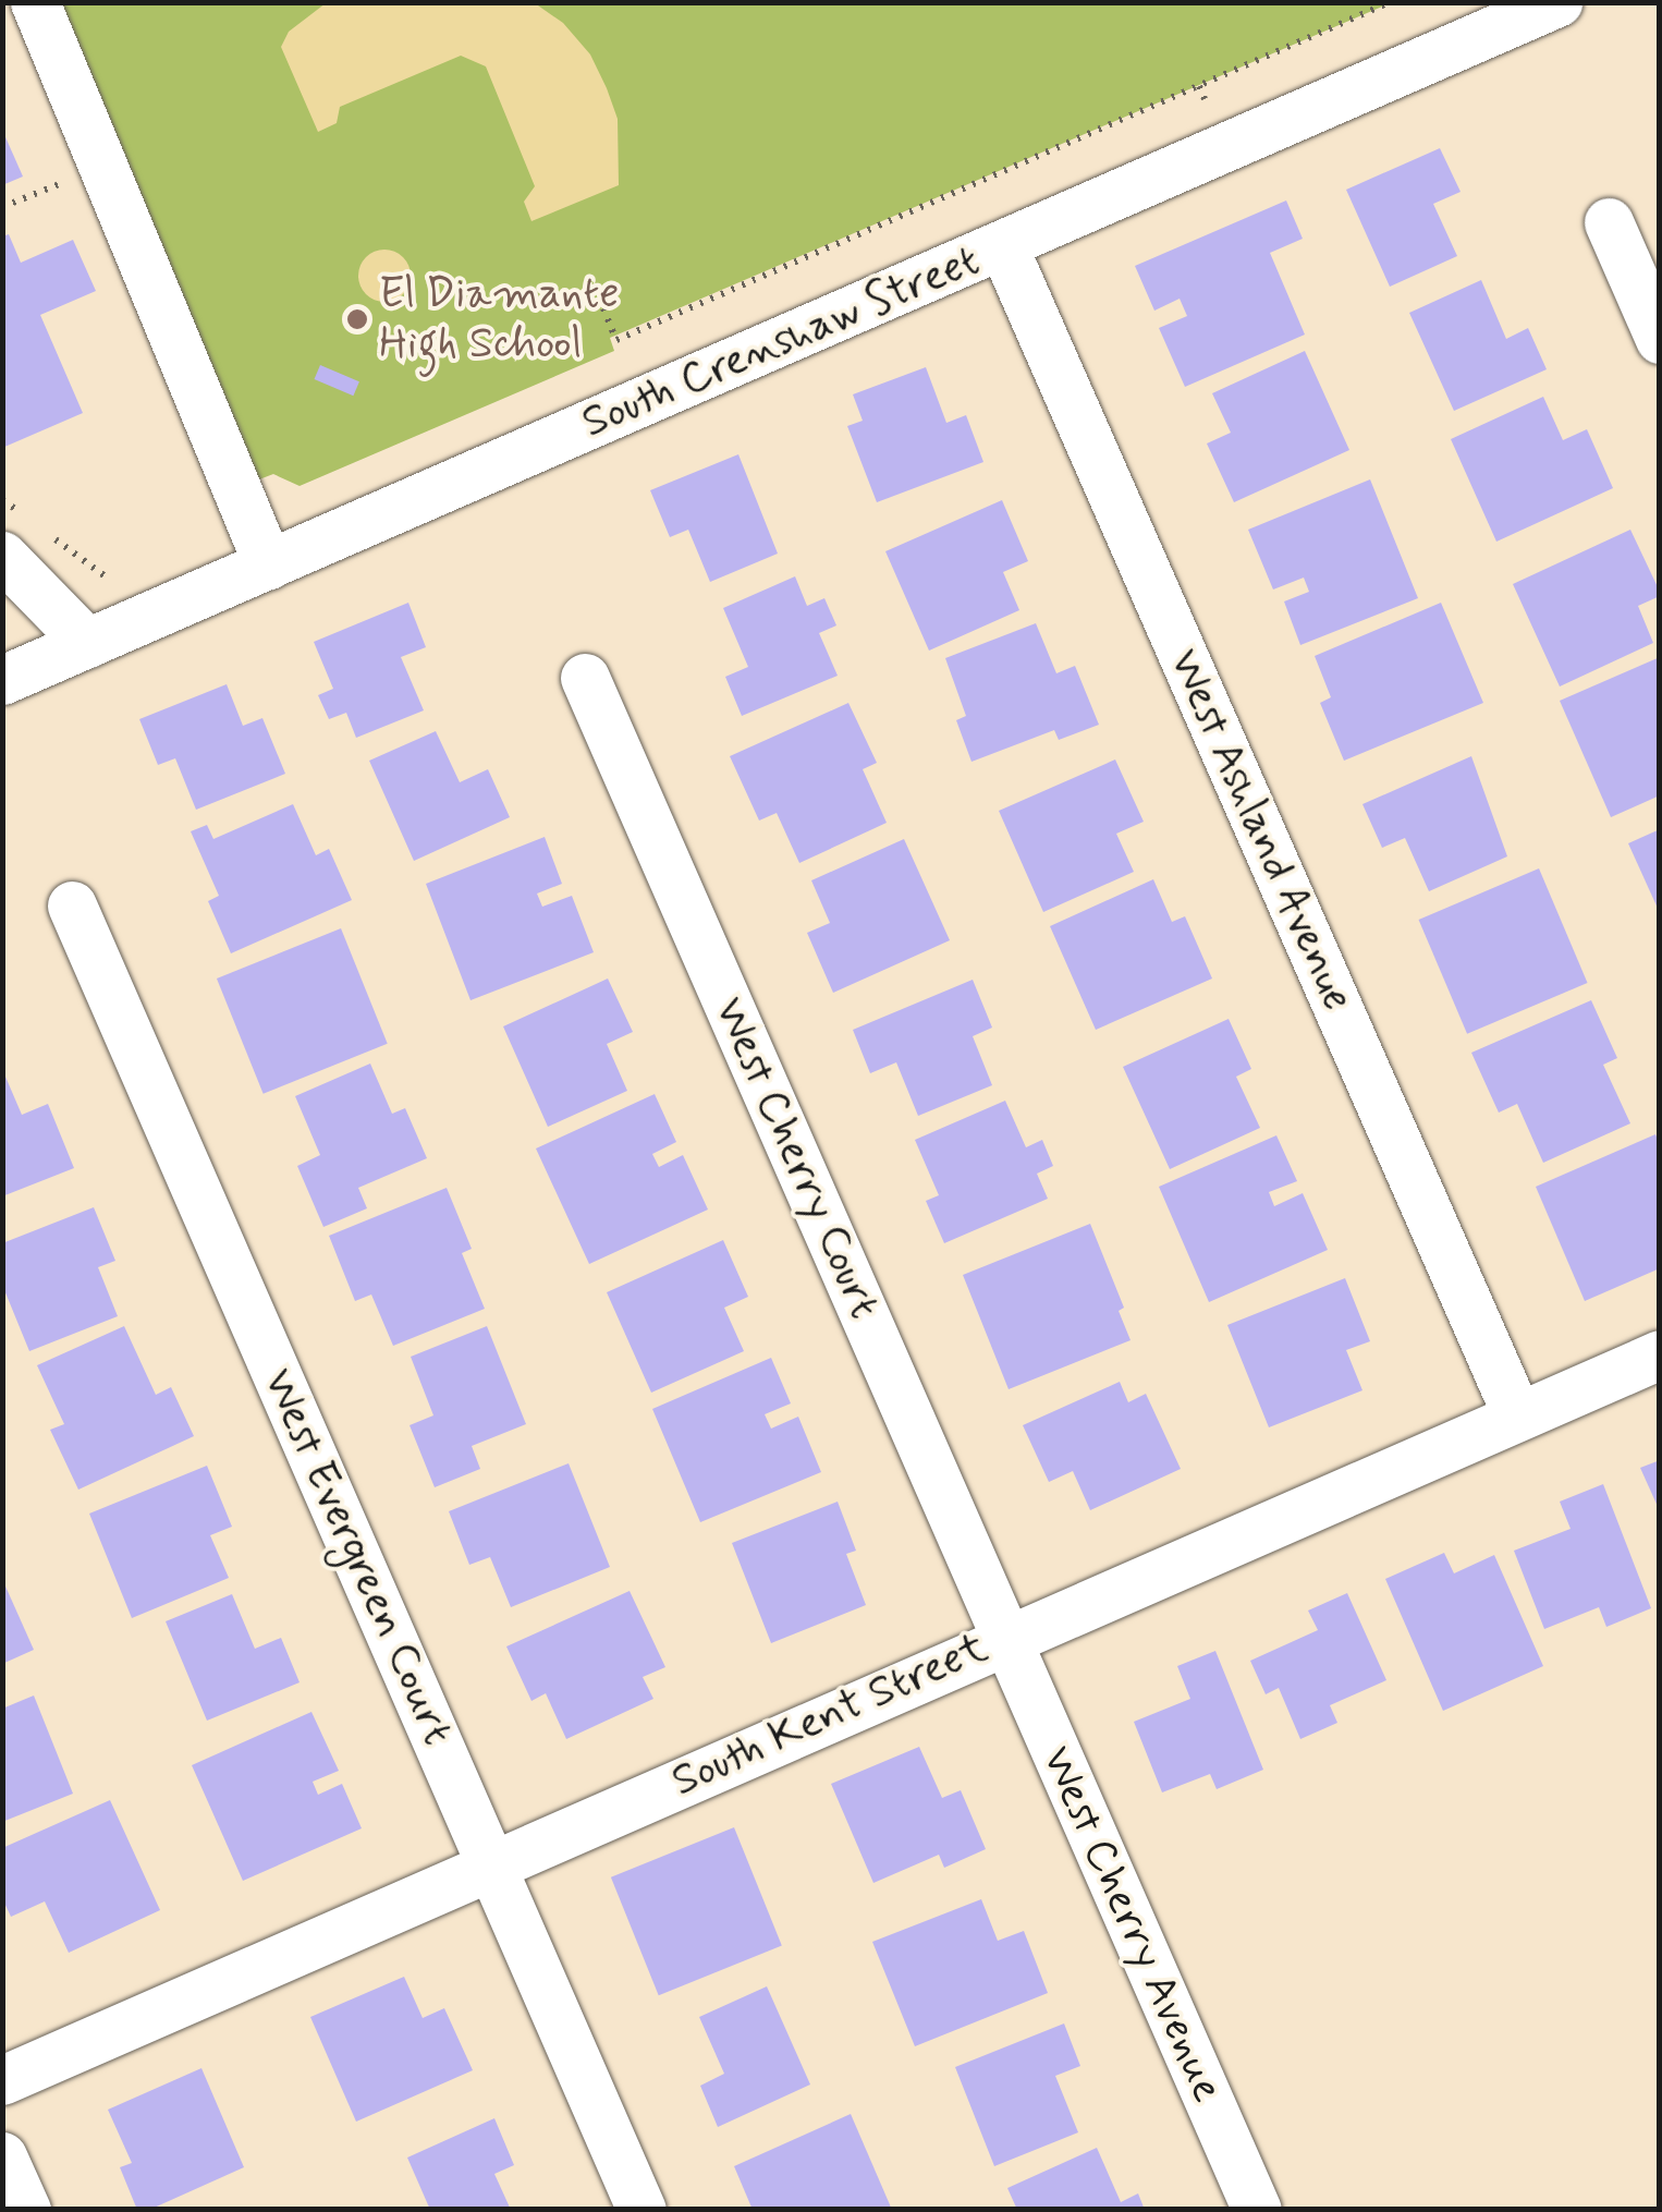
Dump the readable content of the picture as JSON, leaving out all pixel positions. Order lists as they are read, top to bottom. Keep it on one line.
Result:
{"streets":{"street":["South Crenshaw Street","West Ashland Avenue","West Cherry Court","West Evergreen Court","South Kent Street","West Cherry Avenue"]},"crossings":[["South Crenshaw Street","West Ashland Avenue"],["West Ashland Avenue","South Kent Street"],["West Cherry Court","South Kent Street"],["West Cherry Court","West Cherry Avenue"],["West Evergreen Court","South Kent Street"],["South Kent Street","West Cherry Avenue"]],"places":["El Diamante High School"]}
